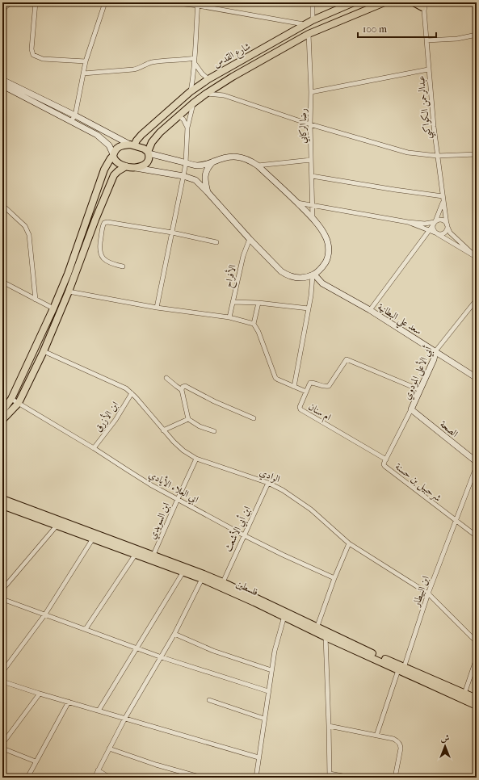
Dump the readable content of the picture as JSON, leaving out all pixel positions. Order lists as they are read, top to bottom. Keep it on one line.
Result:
{"streets":{"main road":["شارع القدس","سعد علي البطانية","أبي الأعلى المودوي","الصحة","فلسطين"],"street":["عبدالرحمن الكواكبي","رضا الركابي","الأفراح","ام سنان","ابن الأزرق","الوادي","شرحبيل بن حسنة","ابي العلاء الأيادي","ابن السويدي","ابن أبي الأشعث","ابن البيطار"]},"crossings":[["سعد علي البطانية","أبي الأعلى المودوي"],["أبي الأعلى المودوي","ام سنان"],["أبي الأعلى المودوي","الصحة"],["أبي الأعلى المودوي","شرحبيل بن حسنة"],["ام سنان","شرحبيل بن حسنة"],["ابن الأزرق","الوادي"],["ابن الأزرق","ابي العلاء الأيادي"],["الصحة","شرحبيل بن حسنة"],["الوادي","ابن السويدي"],["الوادي","ابن أبي الأشعث"],["الوادي","ابن البيطار"],["شرحبيل بن حسنة","ابن البيطار"],["ابي العلاء الأيادي","ابن السويدي"],["ابي العلاء الأيادي","ابن أبي الأشعث"],["ابن السويدي","فلسطين"],["ابن أبي الأشعث","فلسطين"],["فلسطين","ابن البيطار"]],"scale_bar":"100 m","north":"top"}
